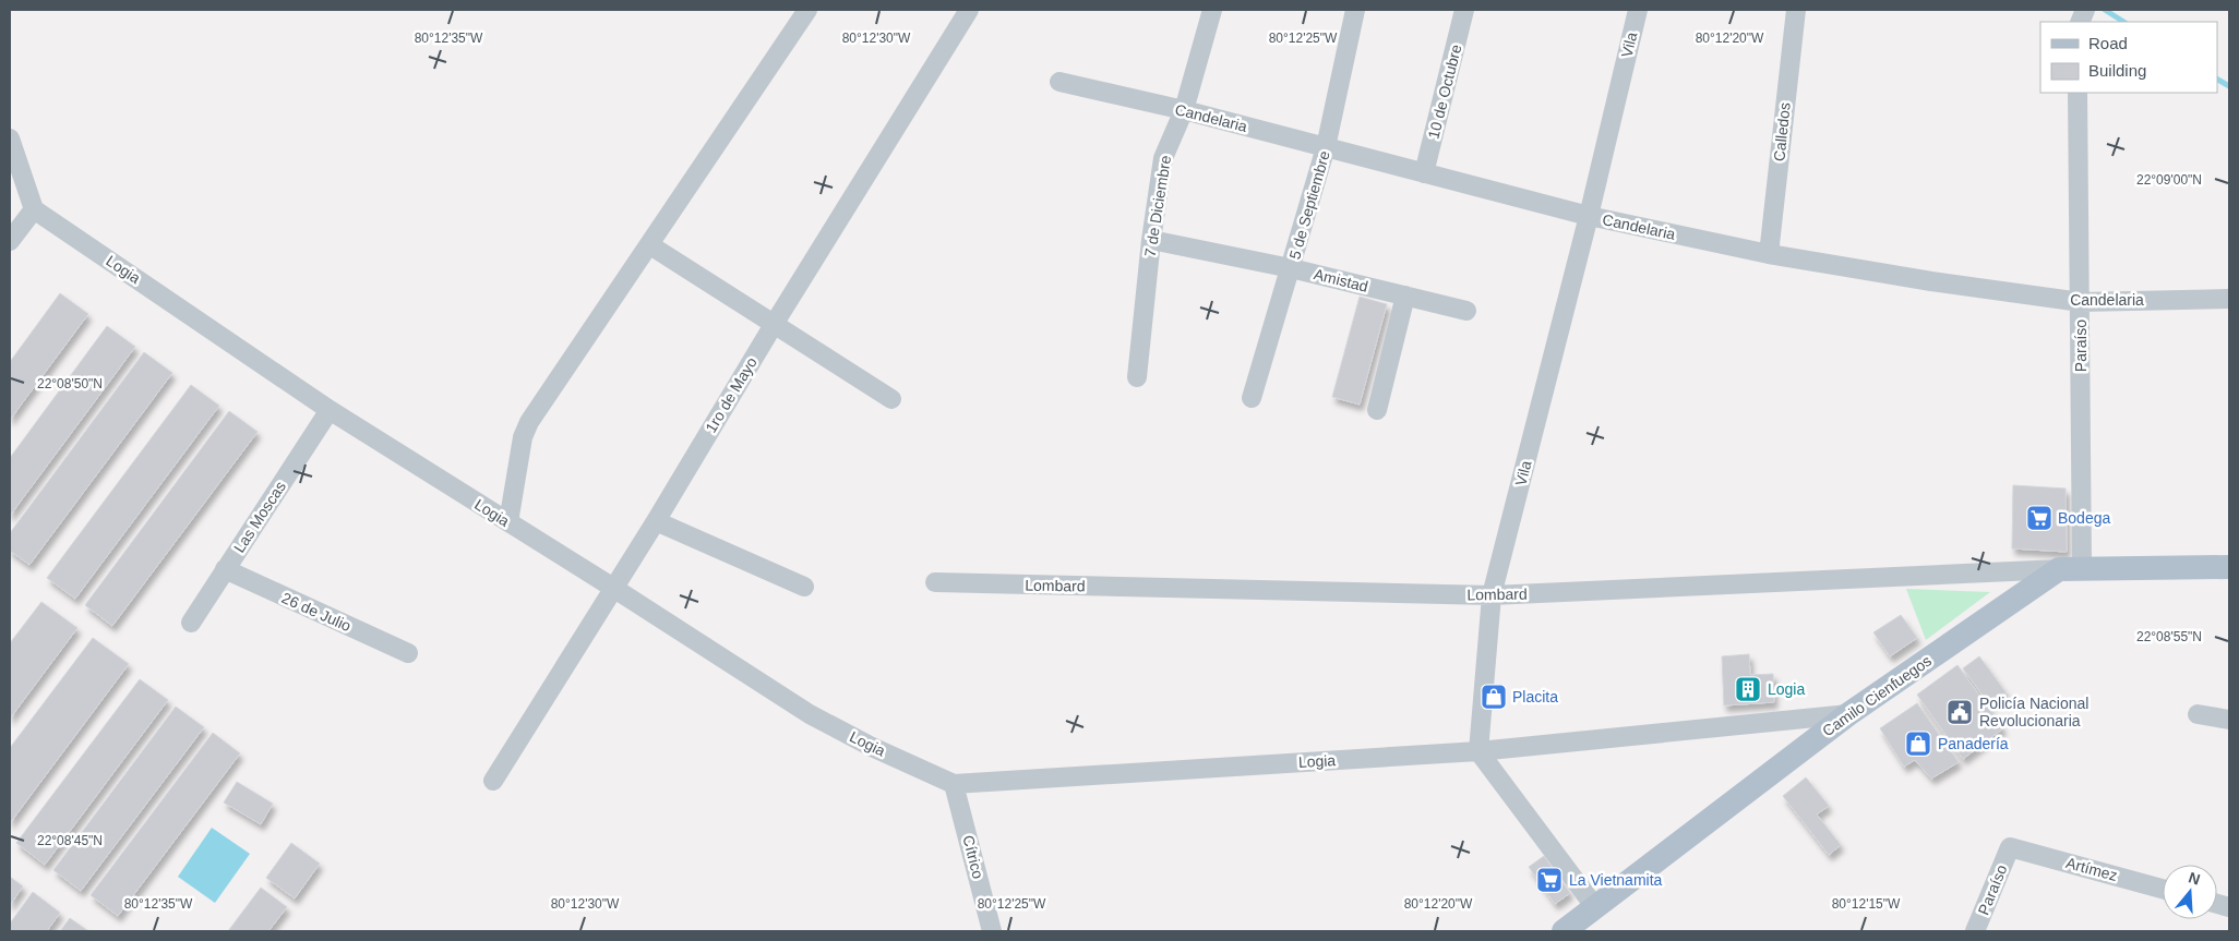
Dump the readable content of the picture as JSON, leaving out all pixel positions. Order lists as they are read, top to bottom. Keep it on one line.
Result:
{"streets":{"main road":["Camilo Cienfuegos"],"street":["Vila","10 de Octubre","Candelaria","Calledos","5 de Septiembre","7 de Diciembre","Logia","Amistad","Paraíso","1ro de Mayo","Las Moscas","Lombard","26 de Julio","Cítrico","Artímez"]},"crossings":[["Vila","Candelaria"],["Vila","Logia"],["Vila","Lombard"],["10 de Octubre","Candelaria"],["Candelaria","Calledos"],["Candelaria","5 de Septiembre"],["Candelaria","7 de Diciembre"],["Candelaria","Paraíso"],["5 de Septiembre","Amistad"],["7 de Diciembre","Amistad"],["Logia","1ro de Mayo"],["Logia","Las Moscas"],["Logia","Camilo Cienfuegos"],["Logia","Cítrico"],["Paraíso","Lombard"],["Paraíso","Camilo Cienfuegos"],["Paraíso","Artímez"],["Las Moscas","26 de Julio"],["Lombard","Camilo Cienfuegos"]],"places":{"supermarket":["Bodega","La Vietnamita"],"building":["Logia"],"shop":["Placita","Panadería"],"public building":["Policía Nacional Revolucionaria"]},"legend":["Road","Building"],"north":"top","coordinates":["80°12'35\"W","80°12'30\"W","80°12'25\"W","80°12'20\"W","22°09'00\"N","22°08'50\"N","22°08'55\"N","22°08'45\"N","80°12'15\"W"]}
